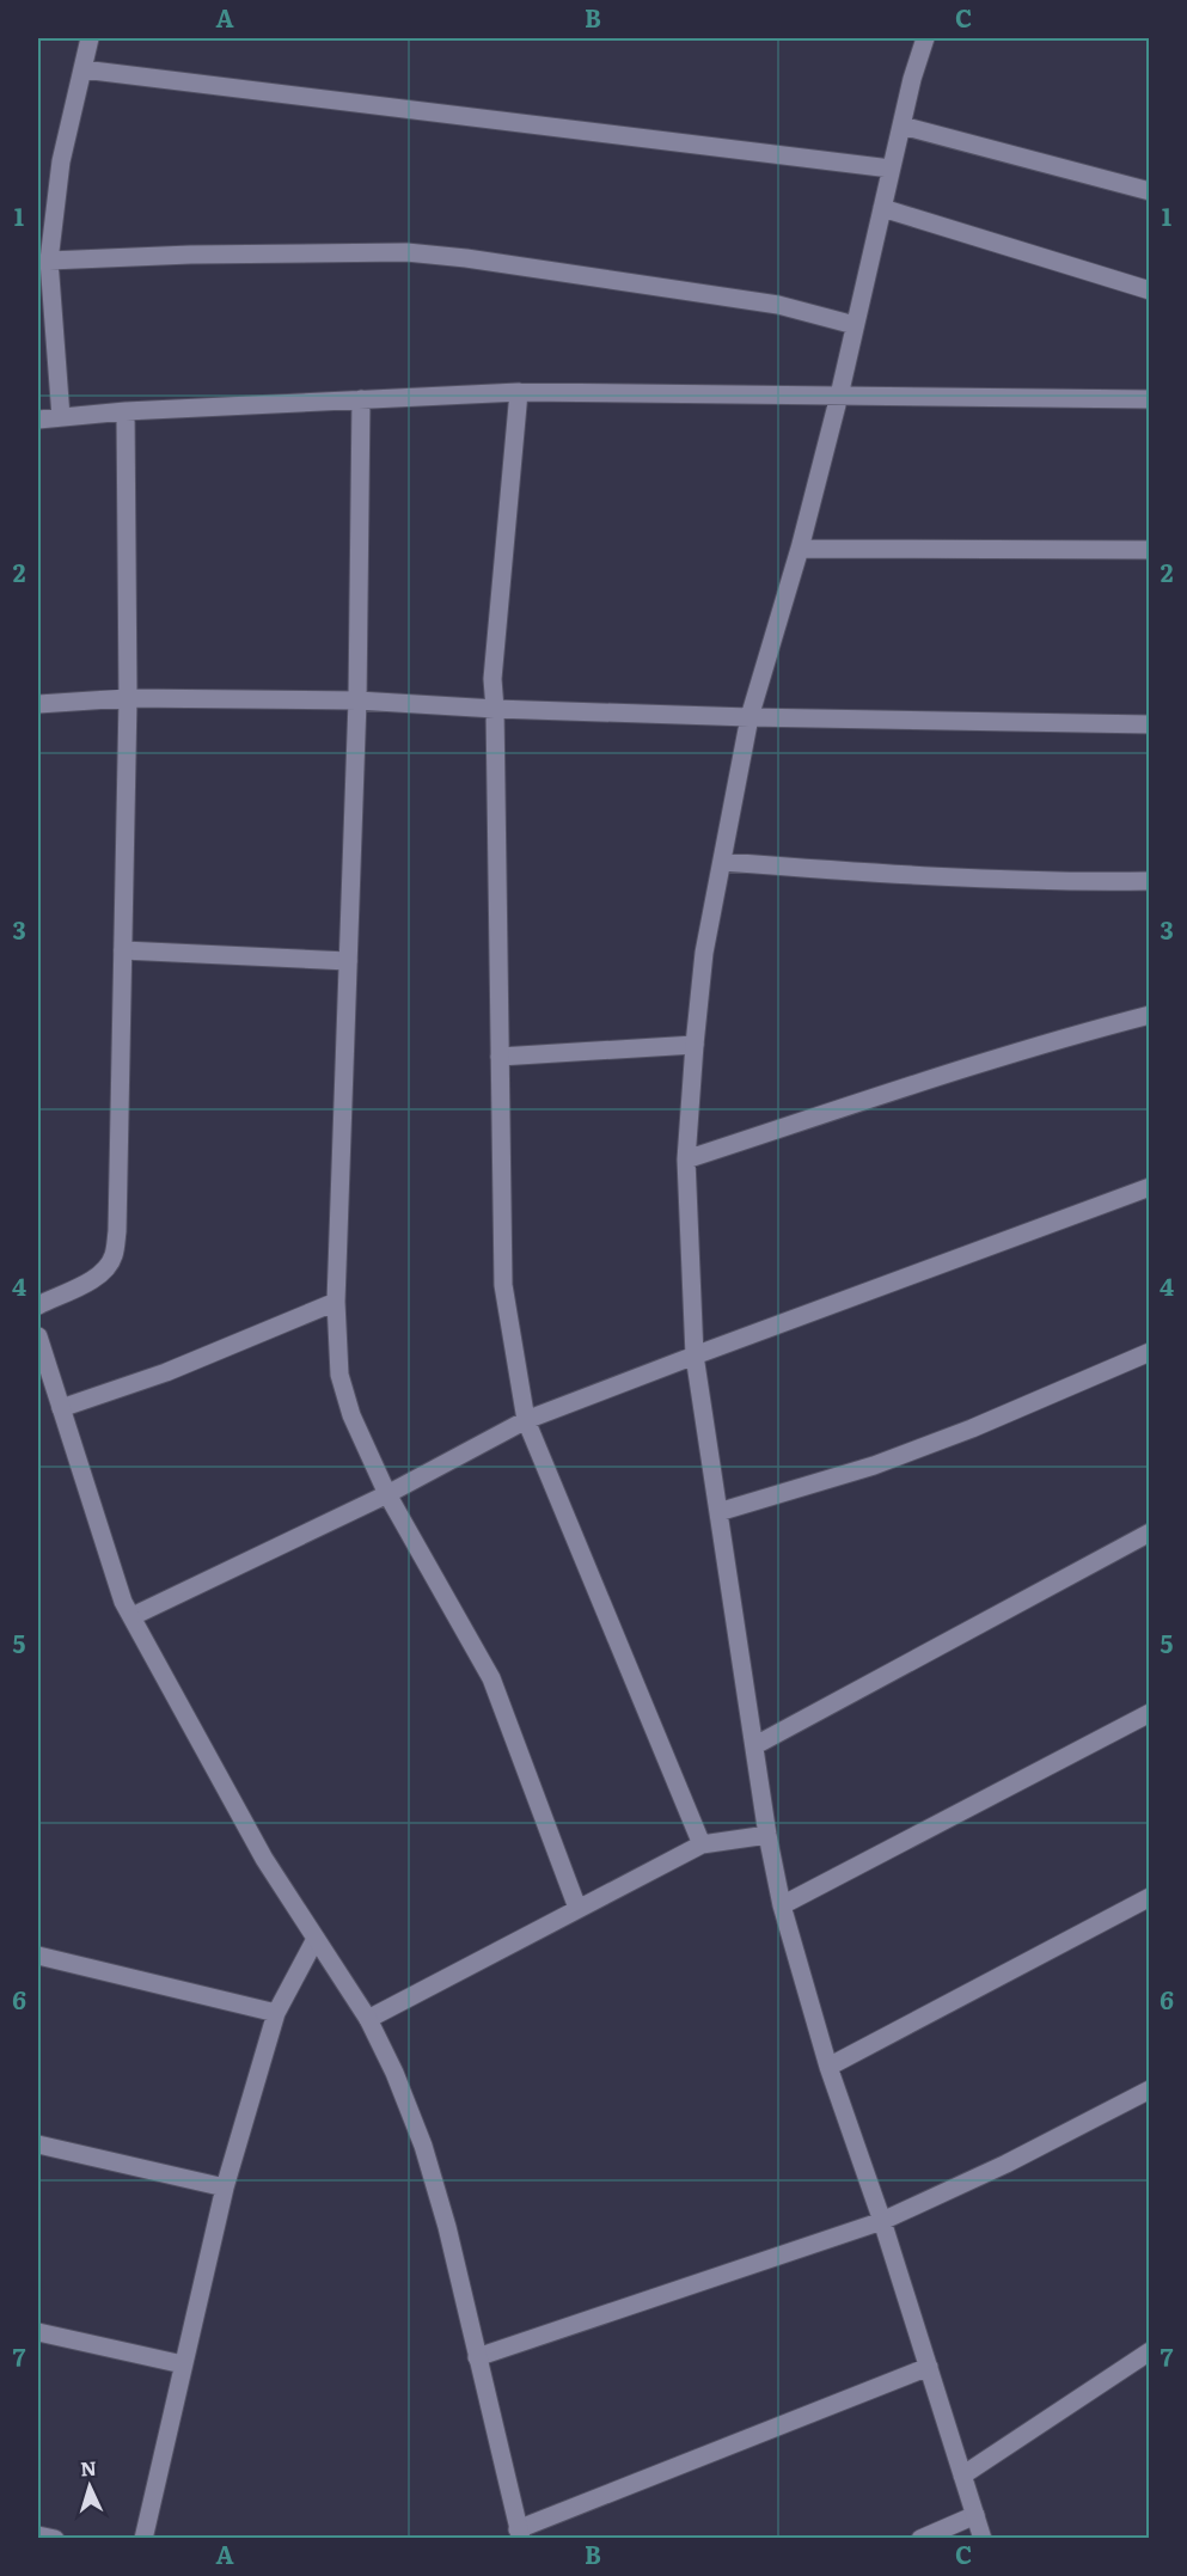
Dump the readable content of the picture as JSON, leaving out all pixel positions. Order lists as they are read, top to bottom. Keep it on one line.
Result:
{"north":"top","grid":{"columns":["A","B","C"],"rows":["1","2","3","4","5","6","7"]}}
